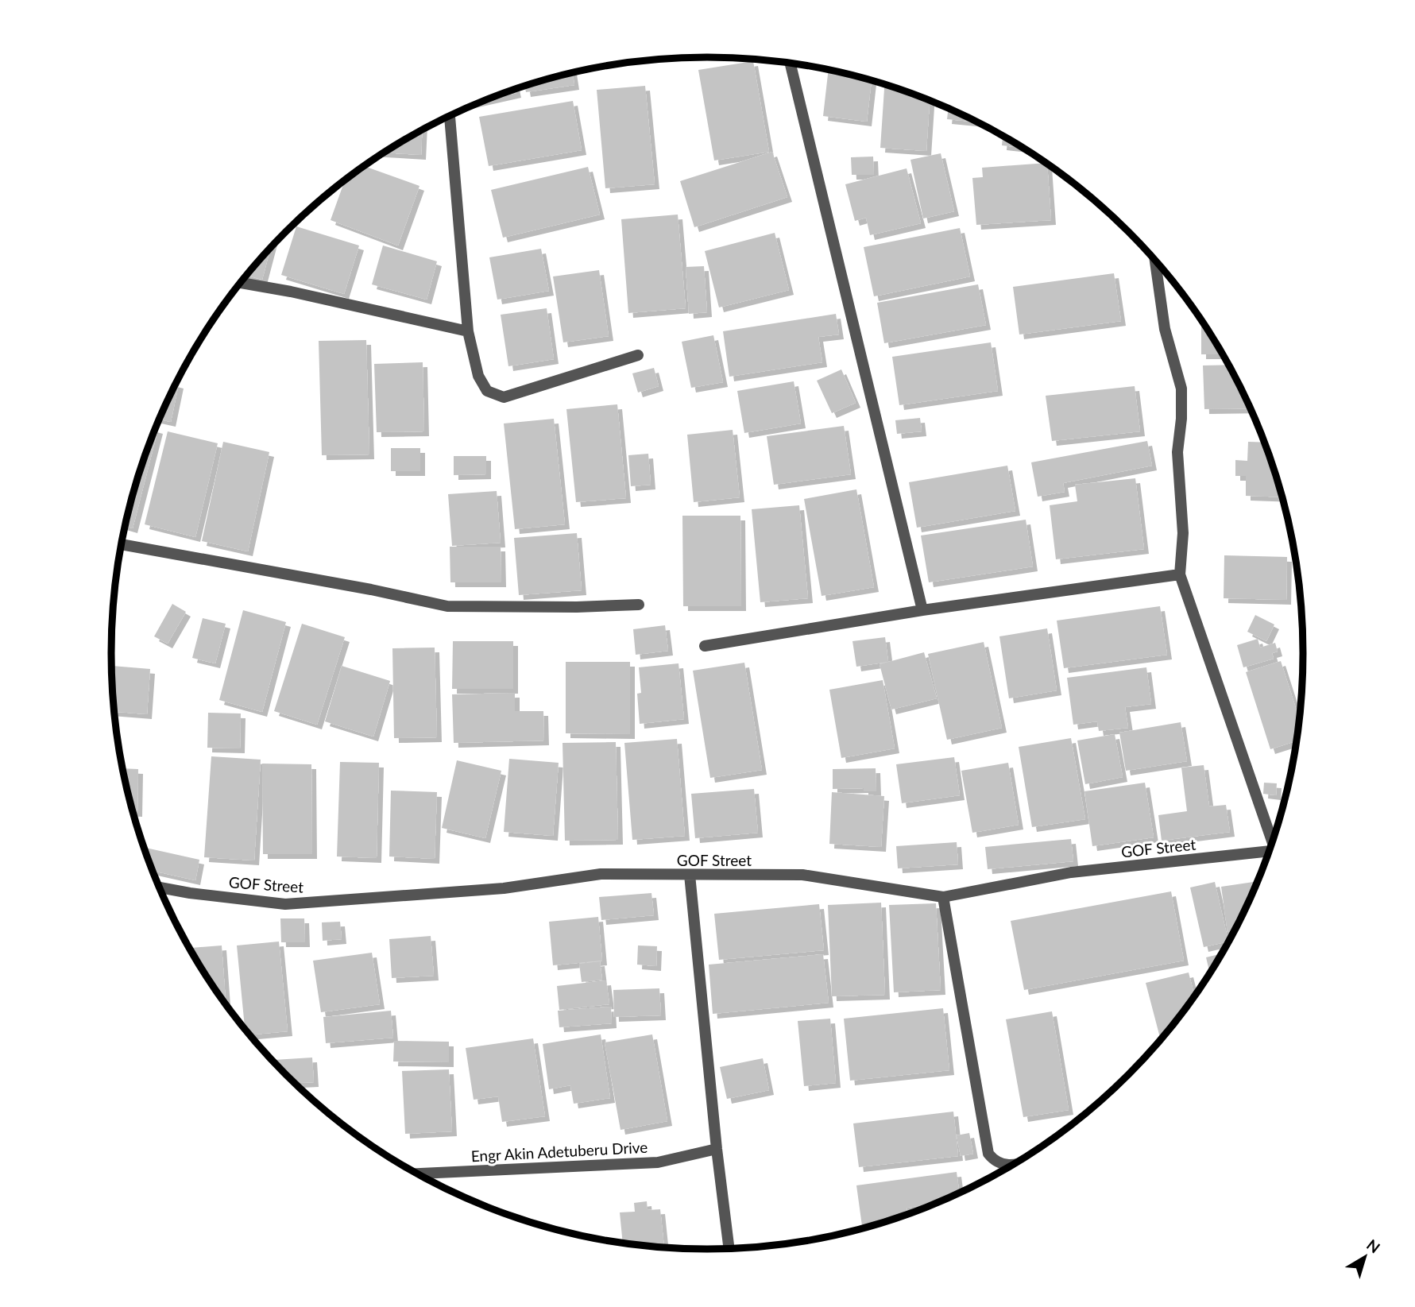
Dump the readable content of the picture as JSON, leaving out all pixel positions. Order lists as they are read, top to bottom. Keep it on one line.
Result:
{"streets":{"street":["GOF Street","Engr Akin Adetuberu Drive"]},"north":"top right"}
